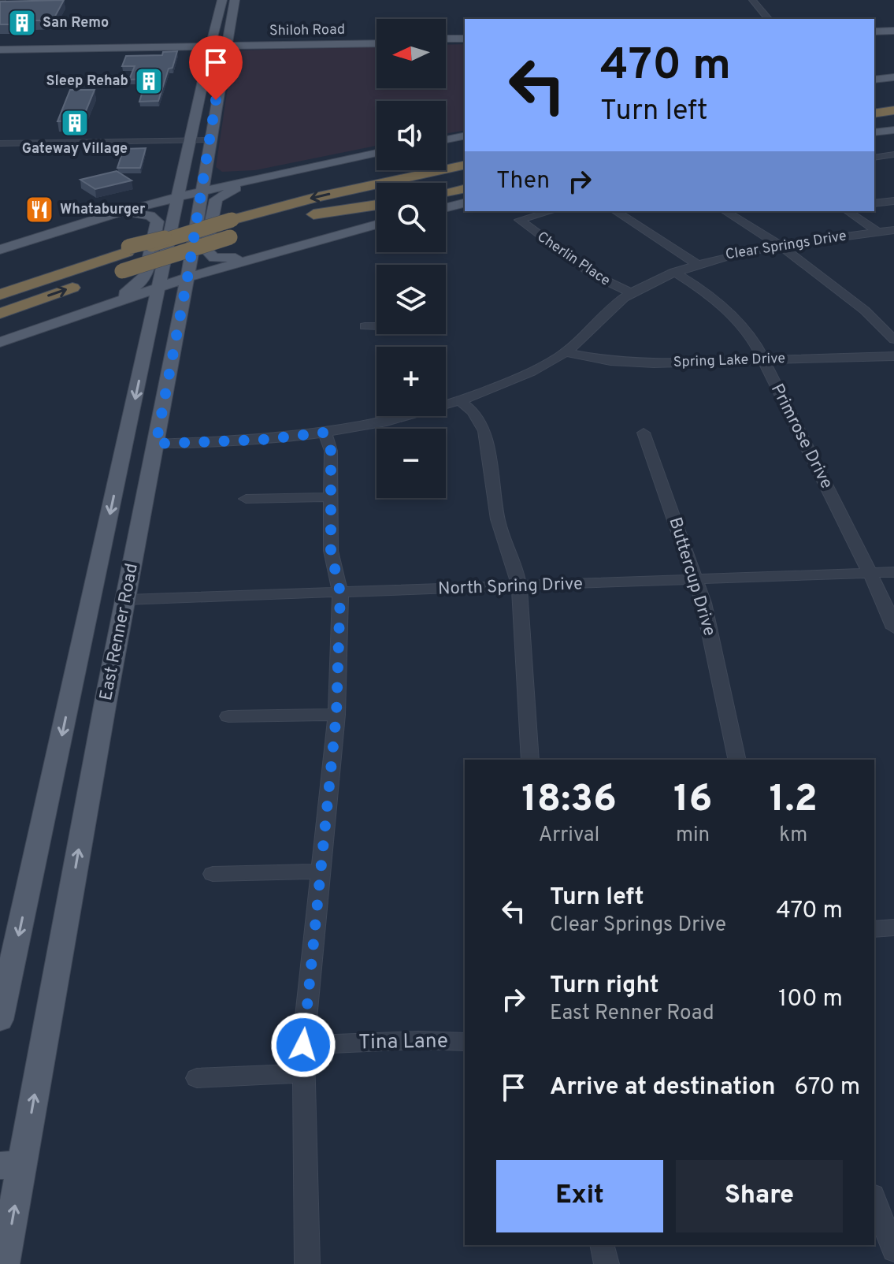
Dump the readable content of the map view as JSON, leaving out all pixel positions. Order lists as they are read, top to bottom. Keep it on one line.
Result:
{"streets":{"main road":["Shiloh Road","East Renner Road"],"street":["Clear Springs Drive","Cherlin Place","Spring Lake Drive","Primrose Drive","Buttercup Drive","North Spring Drive","Tina Lane"]},"crossings":[["Shiloh Road","East Renner Road"],["Clear Springs Drive","Cherlin Place"],["Clear Springs Drive","Spring Lake Drive"],["Clear Springs Drive","Primrose Drive"],["Clear Springs Drive","East Renner Road"],["Spring Lake Drive","Primrose Drive"],["Primrose Drive","North Spring Drive"],["Buttercup Drive","North Spring Drive"],["North Spring Drive","East Renner Road"]],"places":{"building":["San Remo","Sleep Rehab","Gateway Village"],"restaurant":["Whataburger"]},"north":"left","page":{"map_buttons":["+","−"],"turn":["470 m","Turn left"],"then":"Then","eta":["18:36","Arrival","16","min","1.2","km"],"list":[{"name":"Turn left","note":"Clear Springs Drive","value":"470 m"},{"name":"Turn right","note":"East Renner Road","value":"100 m"},{"name":"Arrive at destination","value":"670 m"}],"buttons":["Exit","Share"]}}
